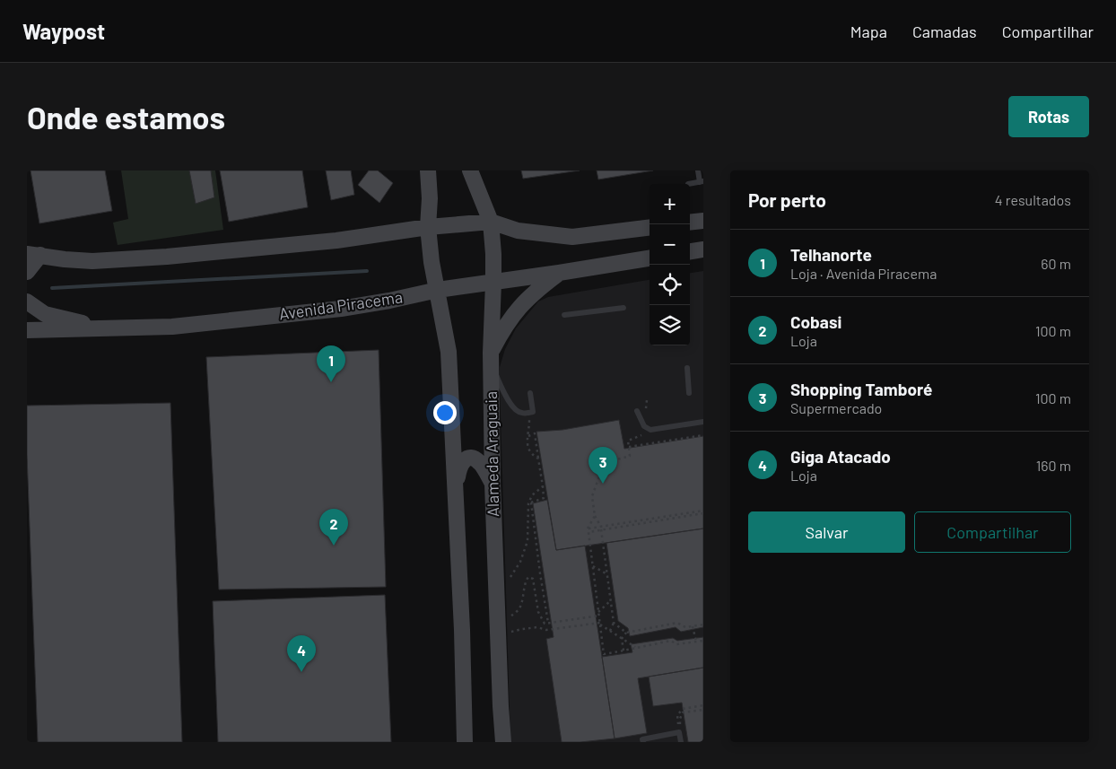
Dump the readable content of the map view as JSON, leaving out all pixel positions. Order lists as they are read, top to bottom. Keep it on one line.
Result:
{"streets":{"main road":["Avenida Piracema","Alameda Araguaia"]},"crossings":[["Avenida Piracema","Alameda Araguaia"]],"page":{"header":"Waypost","nav":["Mapa","Camadas","Compartilhar"],"buttons":["Rotas",["Salvar","Compartilhar"]],"title":"Onde estamos","heading":["Por perto","4 resultados"],"map_buttons":["+","−"],"list":[{"mark":"1","name":"Telhanorte","note":"Loja · Avenida Piracema","value":"60 m"},{"mark":"2","name":"Cobasi","note":"Loja","value":"100 m"},{"mark":"3","name":"Shopping Tamboré","note":"Supermercado","value":"100 m"},{"mark":"4","name":"Giga Atacado","note":"Loja","value":"160 m"}],"pins":["1","3","2","4"]}}
